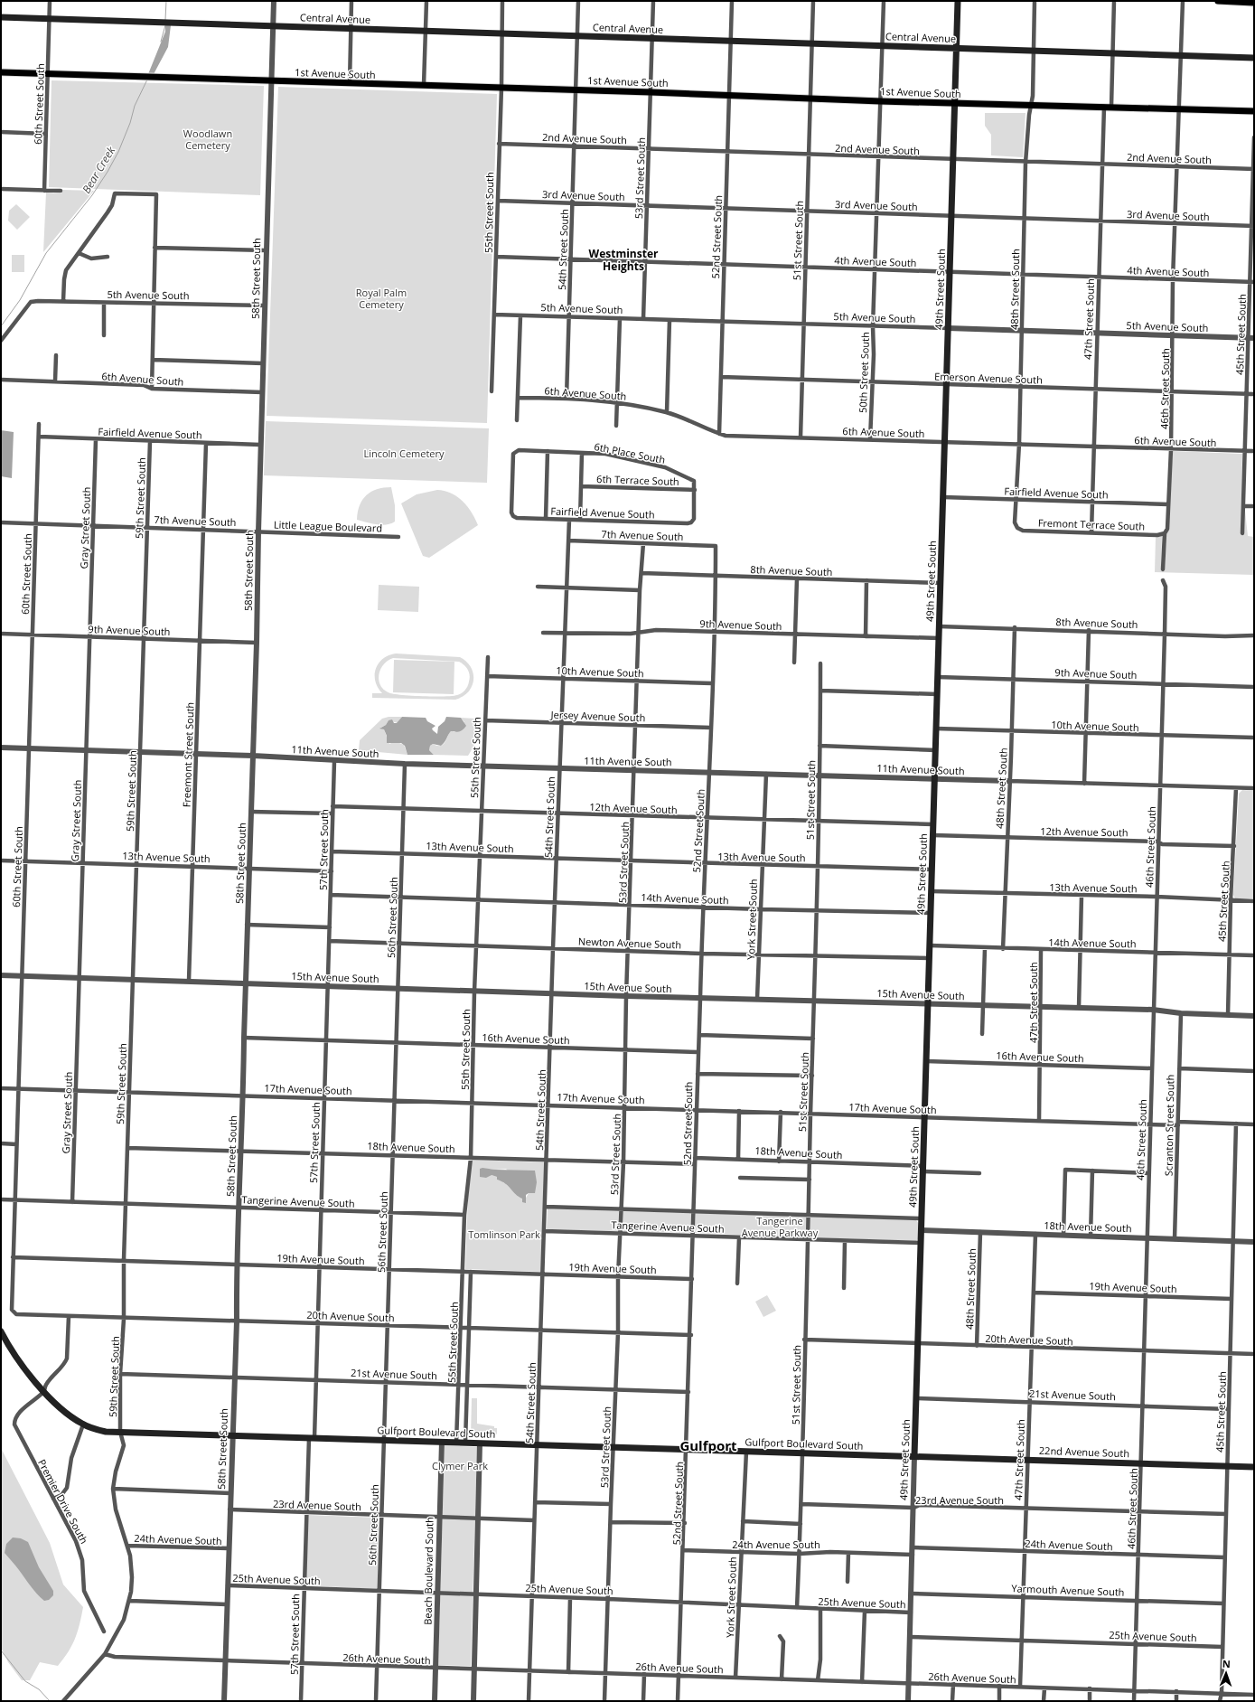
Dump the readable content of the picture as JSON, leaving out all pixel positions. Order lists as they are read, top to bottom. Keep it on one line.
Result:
{"streets":{"main road":["Central Avenue","1st Avenue South","49th Street South","Gulfport Boulevard South","22nd Avenue South"],"street":["60th Street South","2nd Avenue South","53rd Street South","3rd Avenue South","55th Street South","52nd Street South","51st Street South","54th Street South","4th Avenue South","58th Street South","48th Street South","5th Avenue South","47th Street South","45th Street South","50th Street South","Emerson Avenue South","6th Avenue South","46th Street South","Fairfield Avenue South","6th Place South","6th Terrace South","59th Street South","7th Avenue South","Fremont Terrace South","Little League Boulevard","Gray Street South","8th Avenue South","9th Avenue South","10th Avenue South","Jersey Avenue South","11th Avenue South","Freemont Street South","12th Avenue South","13th Avenue South","57th Street South","14th Avenue South","56th Street South","York Street South","Newton Avenue South","15th Avenue South","16th Avenue South","17th Avenue South","Scranton Street South","18th Avenue South","Tangerine Avenue South","19th Avenue South","20th Avenue South","21st Avenue South","23rd Avenue South","Premier Drive South","24th Avenue South","Beach Boulevard South","25th Avenue South","Yarmouth Avenue South","26th Avenue South"]},"crossings":[["Central Avenue","60th Street South"],["Central Avenue","53rd Street South"],["Central Avenue","55th Street South"],["Central Avenue","52nd Street South"],["Central Avenue","51st Street South"],["Central Avenue","54th Street South"],["Central Avenue","58th Street South"],["Central Avenue","49th Street South"],["Central Avenue","48th Street South"],["Central Avenue","47th Street South"],["Central Avenue","50th Street South"],["Central Avenue","46th Street South"],["1st Avenue South","60th Street South"],["1st Avenue South","53rd Street South"],["1st Avenue South","55th Street South"],["1st Avenue South","52nd Street South"],["1st Avenue South","51st Street South"],["1st Avenue South","54th Street South"],["1st Avenue South","58th Street South"],["1st Avenue South","49th Street South"],["1st Avenue South","48th Street South"],["1st Avenue South","47th Street South"],["1st Avenue South","50th Street South"],["1st Avenue South","46th Street South"],["60th Street South","Fairfield Avenue South"],["60th Street South","7th Avenue South"],["60th Street South","9th Avenue South"],["60th Street South","11th Avenue South"],["60th Street South","13th Avenue South"],["60th Street South","15th Avenue South"],["60th Street South","17th Avenue South"],["60th Street South","Tangerine Avenue South"],["60th Street South","19th Avenue South"],["60th Street South","20th Avenue South"],["2nd Avenue South","53rd Street South"],["2nd Avenue South","55th Street South"],["2nd Avenue South","52nd Street South"],["2nd Avenue South","51st Street South"],["2nd Avenue South","54th Street South"],["2nd Avenue South","49th Street South"],["2nd Avenue South","48th Street South"],["2nd Avenue South","47th Street South"],["2nd Avenue South","45th Street South"],["2nd Avenue South","50th Street South"],["2nd Avenue South","46th Street South"],["53rd Street South","3rd Avenue South"],["53rd Street South","4th Avenue South"],["53rd Street South","5th Avenue South"],["53rd Street South","7th Avenue South"],["53rd Street South","8th Avenue South"],["53rd Street South","9th Avenue South"],["53rd Street South","10th Avenue South"],["53rd Street South","Jersey Avenue South"],["53rd Street South","11th Avenue South"],["53rd Street South","12th Avenue South"],["53rd Street South","13th Avenue South"],["53rd Street South","14th Avenue South"],["53rd Street South","Newton Avenue South"],["53rd Street South","15th Avenue South"],["53rd Street South","16th Avenue South"],["53rd Street South","17th Avenue South"],["53rd Street South","18th Avenue South"],["53rd Street South","Tangerine Avenue South"],["53rd Street South","19th Avenue South"],["53rd Street South","20th Avenue South"],["53rd Street South","21st Avenue South"],["53rd Street South","Gulfport Boulevard South"],["53rd Street South","25th Avenue South"],["53rd Street South","26th Avenue South"],["3rd Avenue South","55th Street South"],["3rd Avenue South","52nd Street South"],["3rd Avenue South","51st Street South"],["3rd Avenue South","54th Street South"],["3rd Avenue South","49th Street South"],["3rd Avenue South","48th Street South"],["3rd Avenue South","47th Street South"],["3rd Avenue South","45th Street South"],["3rd Avenue South","50th Street South"],["3rd Avenue South","46th Street South"],["55th Street South","4th Avenue South"],["55th Street South","5th Avenue South"],["55th Street South","10th Avenue South"],["55th Street South","Jersey Avenue South"],["55th Street South","11th Avenue South"],["55th Street South","12th Avenue South"],["55th Street South","13th Avenue South"],["55th Street South","14th Avenue South"],["55th Street South","Newton Avenue South"],["55th Street South","15th Avenue South"],["55th Street South","16th Avenue South"],["55th Street South","17th Avenue South"],["55th Street South","18th Avenue South"],["55th Street South","Tangerine Avenue South"],["55th Street South","19th Avenue South"],["55th Street South","20th Avenue South"],["55th Street South","21st Avenue South"],["55th Street South","Gulfport Boulevard South"],["52nd Street South","4th Avenue South"],["52nd Street South","5th Avenue South"],["52nd Street South","Emerson Avenue South"],["52nd Street South","6th Avenue South"],["52nd Street South","7th Avenue South"],["52nd Street South","8th Avenue South"],["52nd Street South","9th Avenue South"],["52nd Street South","10th Avenue South"],["52nd Street South","Jersey Avenue South"],["52nd Street South","11th Avenue South"],["52nd Street South","12th Avenue South"],["52nd Street South","13th Avenue South"],["52nd Street South","14th Avenue South"],["52nd Street South","Newton Avenue South"],["52nd Street South","15th Avenue South"],["52nd Street South","16th Avenue South"],["52nd Street South","17th Avenue South"],["52nd Street South","18th Avenue South"],["52nd Street South","Tangerine Avenue South"],["52nd Street South","19th Avenue South"],["52nd Street South","20th Avenue South"],["52nd Street South","21st Avenue South"],["52nd Street South","Gulfport Boulevard South"],["52nd Street South","24th Avenue South"],["52nd Street South","25th Avenue South"],["52nd Street South","26th Avenue South"],["51st Street South","4th Avenue South"],["51st Street South","5th Avenue South"],["51st Street South","Emerson Avenue South"],["51st Street South","6th Avenue South"],["51st Street South","11th Avenue South"],["51st Street South","12th Avenue South"],["51st Street South","13th Avenue South"],["51st Street South","14th Avenue South"],["51st Street South","Newton Avenue South"],["51st Street South","15th Avenue South"],["51st Street South","17th Avenue South"],["51st Street South","18th Avenue South"],["51st Street South","Tangerine Avenue South"],["51st Street South","20th Avenue South"],["51st Street South","Gulfport Boulevard South"],["51st Street South","23rd Avenue South"],["51st Street South","24th Avenue South"],["51st Street South","25th Avenue South"],["54th Street South","4th Avenue South"],["54th Street South","5th Avenue South"],["54th Street South","6th Avenue South"],["54th Street South","Fairfield Avenue South"],["54th Street South","7th Avenue South"],["54th Street South","9th Avenue South"],["54th Street South","10th Avenue South"],["54th Street South","Jersey Avenue South"],["54th Street South","11th Avenue South"],["54th Street South","12th Avenue South"],["54th Street South","13th Avenue South"],["54th Street South","14th Avenue South"],["54th Street South","Newton Avenue South"],["54th Street South","15th Avenue South"],["54th Street South","16th Avenue South"],["54th Street South","17th Avenue South"],["54th Street South","18th Avenue South"],["54th Street South","Tangerine Avenue South"],["54th Street South","19th Avenue South"],["54th Street South","20th Avenue South"],["54th Street South","21st Avenue South"],["54th Street South","Gulfport Boulevard South"],["54th Street South","23rd Avenue South"],["54th Street South","25th Avenue South"],["54th Street South","26th Avenue South"],["4th Avenue South","49th Street South"],["4th Avenue South","48th Street South"],["4th Avenue South","47th Street South"],["4th Avenue South","45th Street South"],["4th Avenue South","50th Street South"],["4th Avenue South","46th Street South"],["58th Street South","5th Avenue South"],["58th Street South","6th Avenue South"],["58th Street South","Fairfield Avenue South"],["58th Street South","7th Avenue South"],["58th Street South","Little League Boulevard"],["58th Street South","9th Avenue South"],["58th Street South","11th Avenue South"],["58th Street South","13th Avenue South"],["58th Street South","15th Avenue South"],["58th Street South","16th Avenue South"],["58th Street South","17th Avenue South"],["58th Street South","18th Avenue South"],["58th Street South","Tangerine Avenue South"],["58th Street South","19th Avenue South"],["58th Street South","20th Avenue South"],["58th Street South","21st Avenue South"],["58th Street South","Gulfport Boulevard South"],["58th Street South","23rd Avenue South"],["58th Street South","24th Avenue South"],["58th Street South","25th Avenue South"],["58th Street South","26th Avenue South"],["49th Street South","5th Avenue South"],["49th Street South","Emerson Avenue South"],["49th Street South","6th Avenue South"],["49th Street South","Fairfield Avenue South"],["49th Street South","8th Avenue South"],["49th Street South","9th Avenue South"],["49th Street South","10th Avenue South"],["49th Street South","11th Avenue South"],["49th Street South","12th Avenue South"],["49th Street South","13th Avenue South"],["49th Street South","14th Avenue South"],["49th Street South","Newton Avenue South"],["49th Street South","15th Avenue South"],["49th Street South","16th Avenue South"],["49th Street South","17th Avenue South"],["49th Street South","18th Avenue South"],["49th Street South","Tangerine Avenue South"],["49th Street South","20th Avenue South"],["49th Street South","21st Avenue South"],["49th Street South","Gulfport Boulevard South"],["49th Street South","22nd Avenue South"],["49th Street South","23rd Avenue South"],["49th Street South","24th Avenue South"],["49th Street South","25th Avenue South"],["49th Street South","Yarmouth Avenue South"],["49th Street South","26th Avenue South"],["48th Street South","5th Avenue South"],["48th Street South","Emerson Avenue South"],["48th Street South","6th Avenue South"],["48th Street South","Fairfield Avenue South"],["48th Street South","Fremont Terrace South"],["48th Street South","8th Avenue South"],["48th Street South","9th Avenue South"],["48th Street South","10th Avenue South"],["48th Street South","11th Avenue South"],["48th Street South","12th Avenue South"],["48th Street South","13th Avenue South"],["48th Street South","14th Avenue South"],["48th Street South","18th Avenue South"],["48th Street South","20th Avenue South"],["5th Avenue South","47th Street South"],["5th Avenue South","45th Street South"],["5th Avenue South","50th Street South"],["5th Avenue South","46th Street South"],["47th Street South","Emerson Avenue South"],["47th Street South","6th Avenue South"],["47th Street South","Fairfield Avenue South"],["47th Street South","Fremont Terrace South"],["47th Street South","14th Avenue South"],["47th Street South","15th Avenue South"],["47th Street South","16th Avenue South"],["47th Street South","17th Avenue South"],["47th Street South","18th Avenue South"],["47th Street South","19th Avenue South"],["47th Street South","20th Avenue South"],["47th Street South","21st Avenue South"],["47th Street South","22nd Avenue South"],["47th Street South","23rd Avenue South"],["47th Street South","24th Avenue South"],["47th Street South","25th Avenue South"],["47th Street South","Yarmouth Avenue South"],["47th Street South","26th Avenue South"],["45th Street South","Emerson Avenue South"],["45th Street South","6th Avenue South"],["45th Street South","11th Avenue South"],["45th Street South","12th Avenue South"],["45th Street South","13th Avenue South"],["45th Street South","14th Avenue South"],["45th Street South","15th Avenue South"],["45th Street South","17th Avenue South"],["45th Street South","18th Avenue South"],["45th Street South","19th Avenue South"],["45th Street South","20th Avenue South"],["45th Street South","21st Avenue South"],["45th Street South","22nd Avenue South"],["45th Street South","23rd Avenue South"],["45th Street South","24th Avenue South"],["45th Street South","25th Avenue South"],["45th Street South","Yarmouth Avenue South"],["45th Street South","26th Avenue South"],["50th Street South","Emerson Avenue South"],["50th Street South","6th Avenue South"],["Emerson Avenue South","46th Street South"],["6th Avenue South","46th Street South"],["46th Street South","Fairfield Avenue South"],["46th Street South","Fremont Terrace South"],["46th Street South","8th Avenue South"],["46th Street South","9th Avenue South"],["46th Street South","10th Avenue South"],["46th Street South","11th Avenue South"],["46th Street South","12th Avenue South"],["46th Street South","13th Avenue South"],["46th Street South","14th Avenue South"],["46th Street South","15th Avenue South"],["46th Street South","16th Avenue South"],["46th Street South","17th Avenue South"],["46th Street South","18th Avenue South"],["46th Street South","19th Avenue South"],["46th Street South","20th Avenue South"],["46th Street South","21st Avenue South"],["46th Street South","22nd Avenue South"],["46th Street South","23rd Avenue South"],["46th Street South","24th Avenue South"],["46th Street South","25th Avenue South"],["46th Street South","Yarmouth Avenue South"],["46th Street South","26th Avenue South"],["Fairfield Avenue South","6th Place South"],["Fairfield Avenue South","6th Terrace South"],["Fairfield Avenue South","59th Street South"],["Fairfield Avenue South","Gray Street South"],["Fairfield Avenue South","Freemont Street South"],["6th Place South","6th Terrace South"],["59th Street South","7th Avenue South"],["59th Street South","9th Avenue South"],["59th Street South","11th Avenue South"],["59th Street South","13th Avenue South"],["59th Street South","15th Avenue South"],["59th Street South","17th Avenue South"],["59th Street South","18th Avenue South"],["59th Street South","Tangerine Avenue South"],["59th Street South","19th Avenue South"],["59th Street South","20th Avenue South"],["59th Street South","21st Avenue South"],["59th Street South","Gulfport Boulevard South"],["59th Street South","24th Avenue South"],["59th Street South","26th Avenue South"],["7th Avenue South","Little League Boulevard"],["7th Avenue South","Gray Street South"],["7th Avenue South","Freemont Street South"],["Gray Street South","9th Avenue South"],["Gray Street South","11th Avenue South"],["Gray Street South","13th Avenue South"],["Gray Street South","15th Avenue South"],["Gray Street South","17th Avenue South"],["Gray Street South","Tangerine Avenue South"],["9th Avenue South","Freemont Street South"],["11th Avenue South","Freemont Street South"],["11th Avenue South","57th Street South"],["11th Avenue South","56th Street South"],["11th Avenue South","York Street South"],["Freemont Street South","13th Avenue South"],["Freemont Street South","15th Avenue South"],["12th Avenue South","57th Street South"],["12th Avenue South","56th Street South"],["12th Avenue South","York Street South"],["13th Avenue South","57th Street South"],["13th Avenue South","56th Street South"],["13th Avenue South","York Street South"],["57th Street South","14th Avenue South"],["57th Street South","Newton Avenue South"],["57th Street South","15th Avenue South"],["57th Street South","16th Avenue South"],["57th Street South","17th Avenue South"],["57th Street South","18th Avenue South"],["57th Street South","Tangerine Avenue South"],["57th Street South","19th Avenue South"],["57th Street South","20th Avenue South"],["57th Street South","21st Avenue South"],["57th Street South","Gulfport Boulevard South"],["57th Street South","23rd Avenue South"],["57th Street South","25th Avenue South"],["57th Street South","26th Avenue South"],["14th Avenue South","56th Street South"],["14th Avenue South","York Street South"],["56th Street South","Newton Avenue South"],["56th Street South","15th Avenue South"],["56th Street South","16th Avenue South"],["56th Street South","17th Avenue South"],["56th Street South","18th Avenue South"],["56th Street South","Tangerine Avenue South"],["56th Street South","19th Avenue South"],["56th Street South","20th Avenue South"],["56th Street South","21st Avenue South"],["56th Street South","Gulfport Boulevard South"],["56th Street South","23rd Avenue South"],["56th Street South","25th Avenue South"],["56th Street South","26th Avenue South"],["York Street South","Newton Avenue South"],["York Street South","15th Avenue South"],["York Street South","Gulfport Boulevard South"],["York Street South","24th Avenue South"],["York Street South","25th Avenue South"],["York Street South","26th Avenue South"],["15th Avenue South","Scranton Street South"],["17th Avenue South","Scranton Street South"],["Scranton Street South","18th Avenue South"],["Gulfport Boulevard South","22nd Avenue South"],["Gulfport Boulevard South","Premier Drive South"],["Gulfport Boulevard South","Beach Boulevard South"],["23rd Avenue South","Beach Boulevard South"],["Beach Boulevard South","25th Avenue South"],["Beach Boulevard South","26th Avenue South"]],"districts":["Westminster Heights","Gulfport"],"water":["Bear Creek"],"parks":["Woodlawn Cemetery","Royal Palm Cemetery","Lincoln Cemetery","Tangerine Avenue Parkway","Tomlinson Park","Clymer Park"],"north":"top"}
